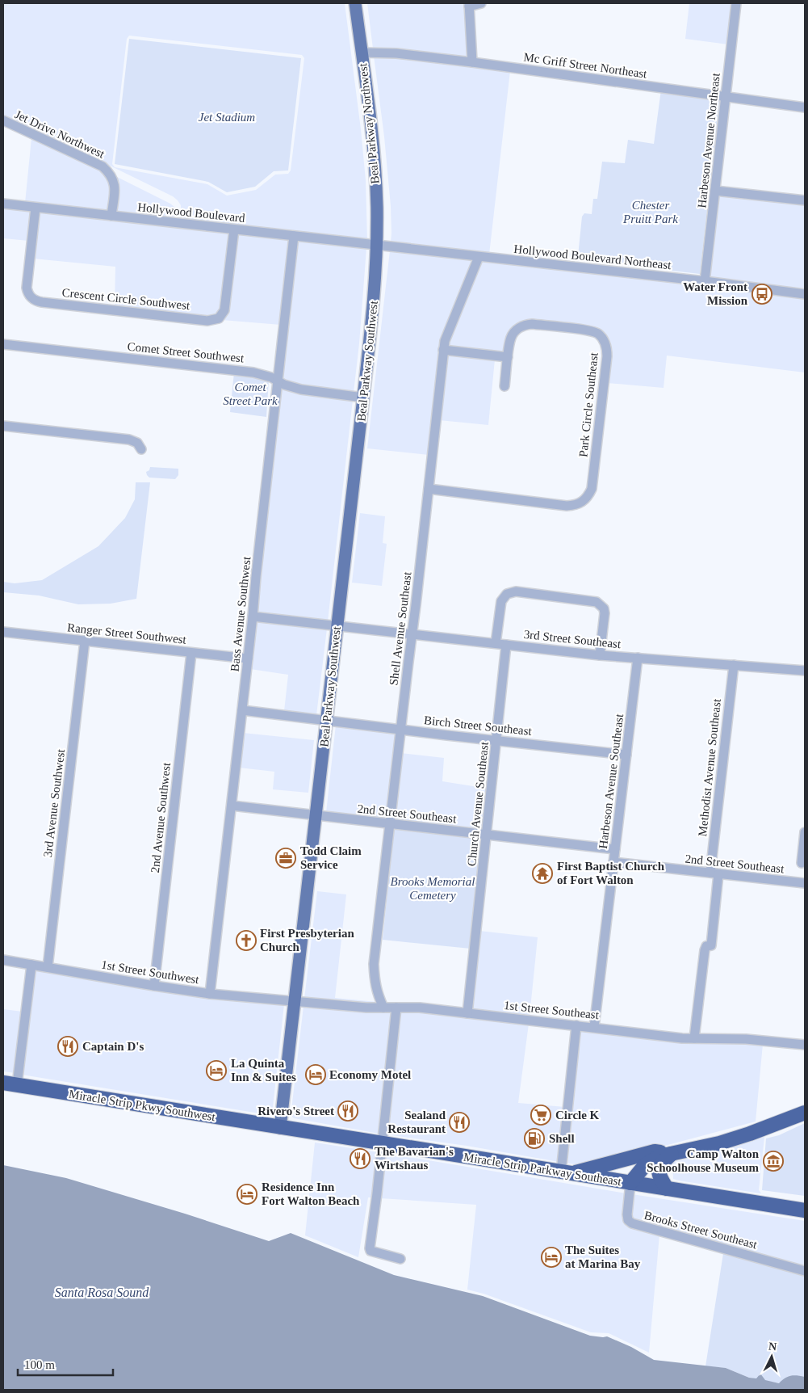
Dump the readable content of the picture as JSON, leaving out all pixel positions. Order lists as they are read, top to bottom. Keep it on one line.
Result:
{"streets":{"highway":["Miracle Strip Pkwy Southwest","Miracle Strip Parkway Southeast"],"main road":["Beal Parkway Northwest","Beal Parkway Southwest"],"street":["Mc Griff Street Northeast","Jet Drive Northwest","Harbeson Avenue Northeast","Hollywood Boulevard","Hollywood Boulevard Northeast","Crescent Circle Southwest","Comet Street Southwest","Park Circle Southeast","Bass Avenue Southwest","Shell Avenue Southeast","Ranger Street Southwest","3rd Street Southeast","Birch Street Southeast","Methodist Avenue Southeast","Harbeson Avenue Southeast","3rd Avenue Southwest","Church Avenue Southeast","2nd Street Southeast","2nd Avenue Southwest","1st Street Southwest","1st Street Southeast","Brooks Street Southeast"]},"crossings":[["Mc Griff Street Northeast","Beal Parkway Northwest"],["Mc Griff Street Northeast","Harbeson Avenue Northeast"],["Beal Parkway Northwest","Hollywood Boulevard"],["Beal Parkway Northwest","Hollywood Boulevard Northeast"],["Beal Parkway Northwest","Beal Parkway Southwest"],["Jet Drive Northwest","Hollywood Boulevard"],["Harbeson Avenue Northeast","Hollywood Boulevard Northeast"],["Hollywood Boulevard","Hollywood Boulevard Northeast"],["Hollywood Boulevard","Crescent Circle Southwest"],["Hollywood Boulevard","Beal Parkway Southwest"],["Hollywood Boulevard","Bass Avenue Southwest"],["Hollywood Boulevard Northeast","Beal Parkway Southwest"],["Hollywood Boulevard Northeast","Shell Avenue Southeast"],["Comet Street Southwest","Beal Parkway Southwest"],["Comet Street Southwest","Bass Avenue Southwest"],["Beal Parkway Southwest","3rd Street Southeast"],["Beal Parkway Southwest","Birch Street Southeast"],["Beal Parkway Southwest","2nd Street Southeast"],["Beal Parkway Southwest","1st Street Southwest"],["Beal Parkway Southwest","1st Street Southeast"],["Beal Parkway Southwest","Miracle Strip Pkwy Southwest"],["Beal Parkway Southwest","Miracle Strip Parkway Southeast"],["Park Circle Southeast","Shell Avenue Southeast"],["Bass Avenue Southwest","Ranger Street Southwest"],["Bass Avenue Southwest","3rd Street Southeast"],["Bass Avenue Southwest","Birch Street Southeast"],["Bass Avenue Southwest","2nd Street Southeast"],["Bass Avenue Southwest","1st Street Southwest"],["Shell Avenue Southeast","3rd Street Southeast"],["Shell Avenue Southeast","Birch Street Southeast"],["Shell Avenue Southeast","2nd Street Southeast"],["Shell Avenue Southeast","1st Street Southeast"],["Ranger Street Southwest","3rd Avenue Southwest"],["Ranger Street Southwest","2nd Avenue Southwest"],["3rd Street Southeast","Methodist Avenue Southeast"],["3rd Street Southeast","Harbeson Avenue Southeast"],["3rd Street Southeast","Church Avenue Southeast"],["Birch Street Southeast","Harbeson Avenue Southeast"],["Birch Street Southeast","Church Avenue Southeast"],["Methodist Avenue Southeast","2nd Street Southeast"],["Methodist Avenue Southeast","1st Street Southeast"],["Harbeson Avenue Southeast","2nd Street Southeast"],["Harbeson Avenue Southeast","1st Street Southeast"],["3rd Avenue Southwest","1st Street Southwest"],["Church Avenue Southeast","2nd Street Southeast"],["Church Avenue Southeast","1st Street Southeast"],["2nd Avenue Southwest","1st Street Southwest"],["1st Street Southwest","1st Street Southeast"],["Miracle Strip Pkwy Southwest","Miracle Strip Parkway Southeast"],["Miracle Strip Parkway Southeast","Brooks Street Southeast"]],"water":["Santa Rosa Sound"],"parks":["Jet Stadium","Chester Pruitt Park","Comet Street Park","Brooks Memorial Cemetery"],"places":{"bus stop":["Water Front Mission"],"office":["Todd Claim Service"],"temple":["First Baptist Church of Fort Walton"],"church":["First Presbyterian Church"],"restaurant":["Captain D's","Rivero's Street","Sealand Restaurant","The Bavarian's Wirtshaus"],"hotel":["La Quinta Inn & Suites","Economy Motel","Residence Inn Fort Walton Beach","The Suites at Marina Bay"],"supermarket":["Circle K"],"fuel station":["Shell"],"museum":["Camp Walton Schoolhouse Museum"]},"scale_bar":"100 m","north":"top"}
